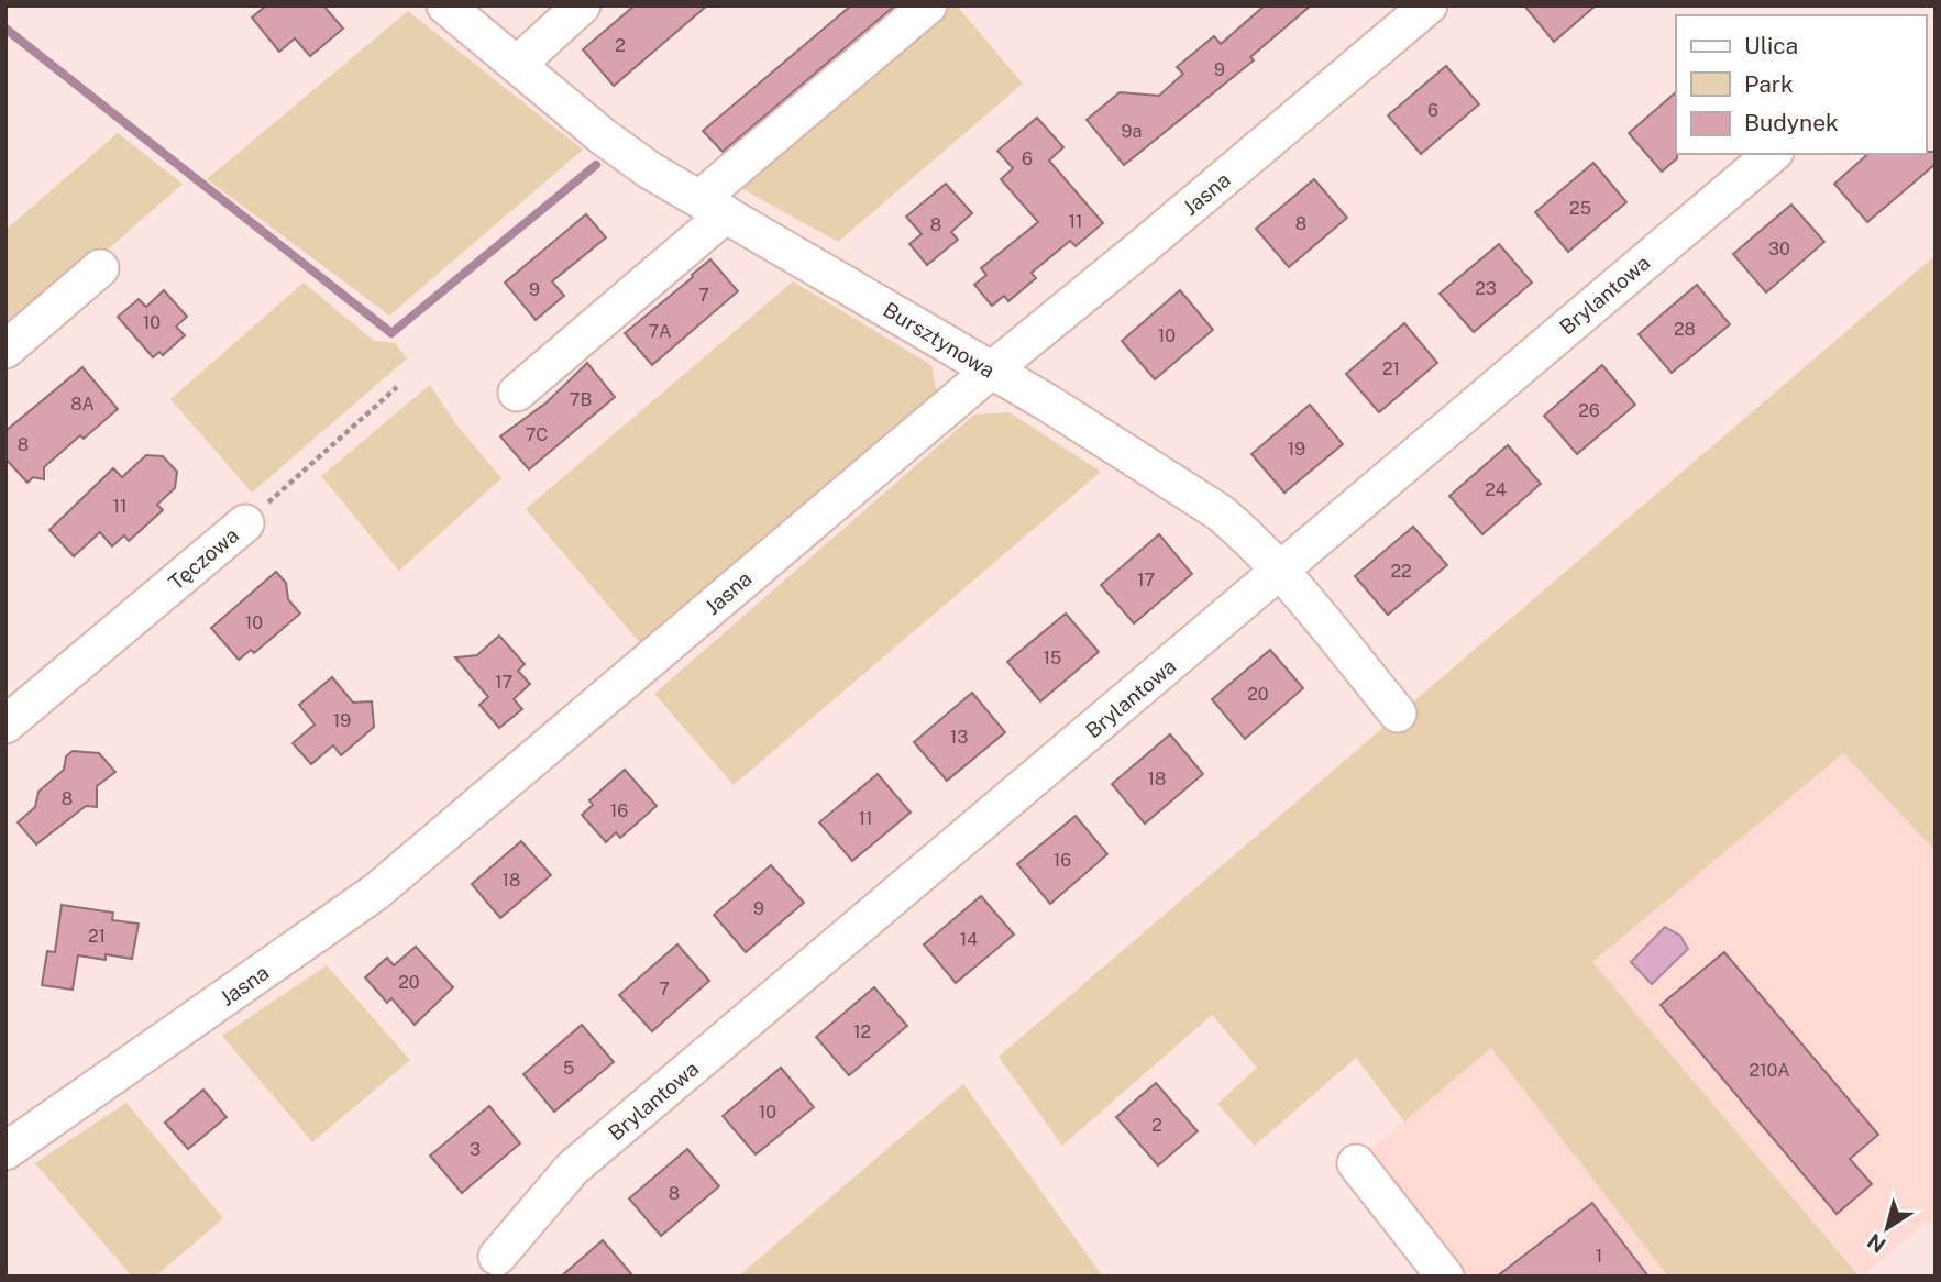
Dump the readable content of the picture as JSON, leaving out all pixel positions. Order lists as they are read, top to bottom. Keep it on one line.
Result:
{"streets":{"street":["Jasna","Brylantowa","Bursztynowa","Tęczowa"]},"crossings":[["Jasna","Bursztynowa"],["Brylantowa","Bursztynowa"]],"house_numbers":["2","9","6","9a","6","25","11","8","8","30","23","9","7","10","28","7A","10","21","7B","8A","26","7C","8","19","24","11","22","17","10","15","17","20","19","13","18","8","16","11","16","18","9","21","14","20","7","12","5","210A","10","2","3","8","1"],"legend":["Ulica","Park","Budynek"],"north":"bottom left"}
